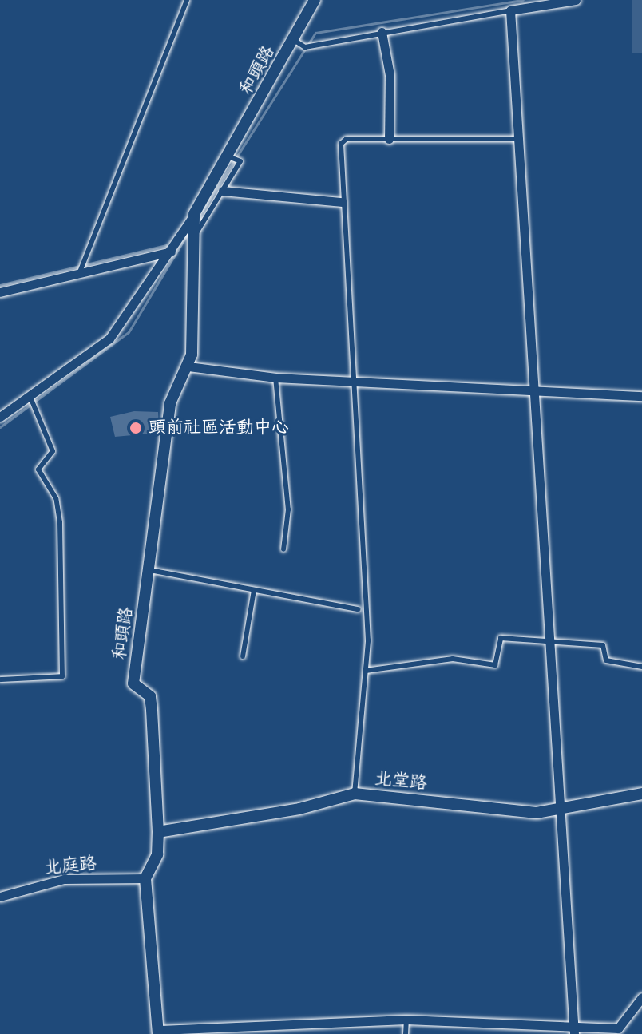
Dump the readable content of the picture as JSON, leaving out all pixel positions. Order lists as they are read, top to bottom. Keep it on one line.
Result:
{"streets":{"street":["和頭路","北堂路","北庭路"]},"crossings":[["和頭路","北堂路"],["和頭路","北庭路"]],"places":["頭前社區活動中心"]}
